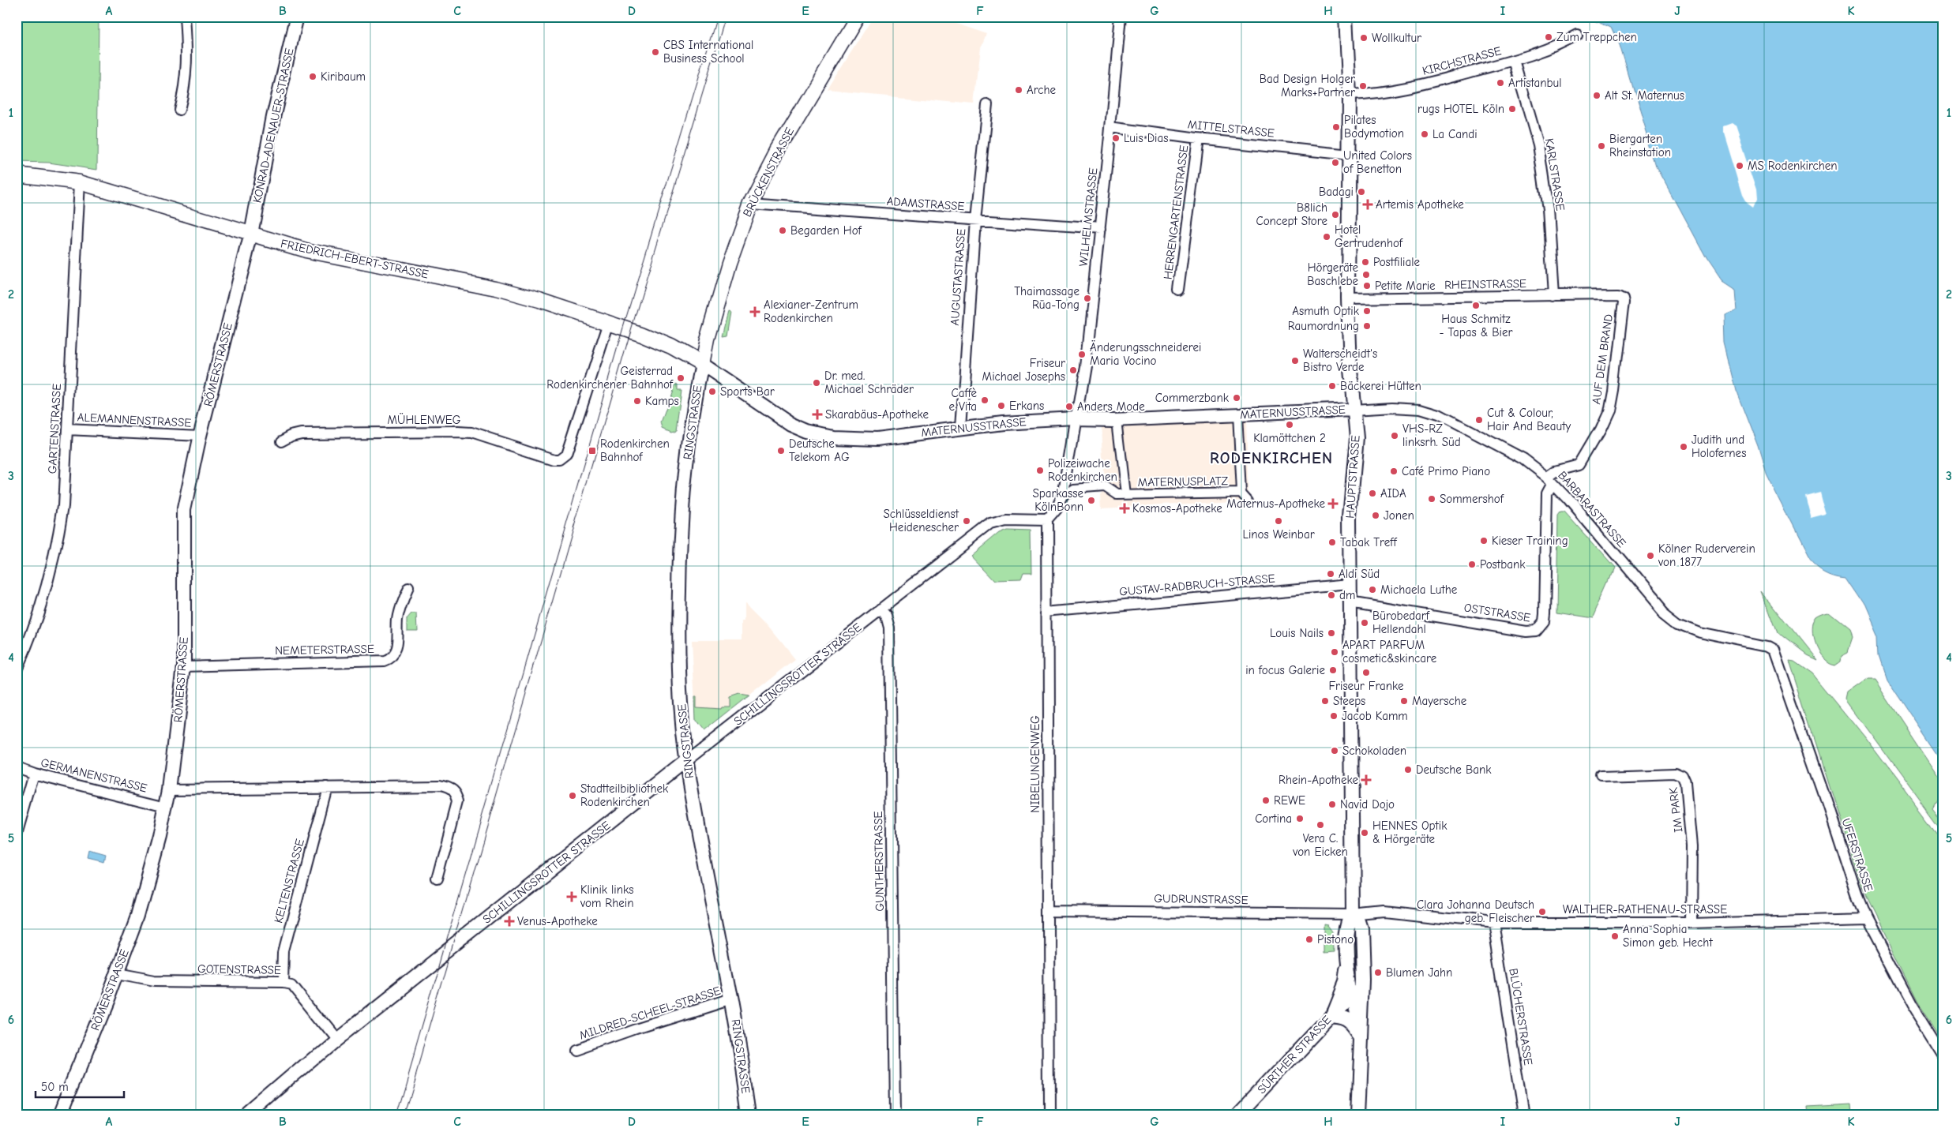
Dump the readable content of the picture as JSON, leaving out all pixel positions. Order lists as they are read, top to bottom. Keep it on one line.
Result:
{"streets":{"main road":["BRÜCKENSTRASSE","FRIEDRICH-EBERT-STRASSE","MATERNUSSTRASSE"],"street":["KIRCHSTRASSE","KONRAD-ADENAUER-STRASSE","MITTELSTRASSE","KARLSTRASSE","ADAMSTRASSE","HERRENGARTENSTRASSE","WILHELMSTRASSE","AUGUSTASTRASSE","RHEINSTRASSE","AUF DEM BRAND","RÖMERSTRASSE","ALEMANNENSTRASSE","MÜHLENWEG","RINGSTRASSE","GARTENSTRASSE","HAUPTSTRASSE","MATERNUSPLATZ","BARBARASTRASSE","GUSTAV-RADBRUCH-STRASSE","OSTSTRASSE","NEMETERSTRASSE","SCHILLINGSROTTER STRASSE","NIBELUNGENWEG","GERMANENSTRASSE","IM PARK","UFERSTRASSE","GUNTHERSTRASSE","KELTENSTRASSE","GUDRUNSTRASSE","WALTHER-RATHENAU-STRASSE","GOTENSTRASSE","MILDRED-SCHEEL-STRASSE","BLÜCHERSTRASSE","SÜRTHER STRASSE"]},"crossings":[["KIRCHSTRASSE","KARLSTRASSE"],["KIRCHSTRASSE","HAUPTSTRASSE"],["KONRAD-ADENAUER-STRASSE","FRIEDRICH-EBERT-STRASSE"],["KONRAD-ADENAUER-STRASSE","RÖMERSTRASSE"],["MITTELSTRASSE","HERRENGARTENSTRASSE"],["MITTELSTRASSE","WILHELMSTRASSE"],["MITTELSTRASSE","HAUPTSTRASSE"],["BRÜCKENSTRASSE","ADAMSTRASSE"],["BRÜCKENSTRASSE","MATERNUSSTRASSE"],["BRÜCKENSTRASSE","RINGSTRASSE"],["KARLSTRASSE","RHEINSTRASSE"],["ADAMSTRASSE","WILHELMSTRASSE"],["ADAMSTRASSE","AUGUSTASTRASSE"],["WILHELMSTRASSE","MATERNUSSTRASSE"],["FRIEDRICH-EBERT-STRASSE","RÖMERSTRASSE"],["FRIEDRICH-EBERT-STRASSE","MATERNUSSTRASSE"],["FRIEDRICH-EBERT-STRASSE","MÜHLENWEG"],["FRIEDRICH-EBERT-STRASSE","GARTENSTRASSE"],["AUGUSTASTRASSE","MATERNUSSTRASSE"],["RHEINSTRASSE","AUF DEM BRAND"],["RHEINSTRASSE","HAUPTSTRASSE"],["AUF DEM BRAND","BARBARASTRASSE"],["AUF DEM BRAND","OSTSTRASSE"],["RÖMERSTRASSE","ALEMANNENSTRASSE"],["RÖMERSTRASSE","NEMETERSTRASSE"],["RÖMERSTRASSE","GERMANENSTRASSE"],["RÖMERSTRASSE","GOTENSTRASSE"],["MATERNUSSTRASSE","RINGSTRASSE"],["MATERNUSSTRASSE","HAUPTSTRASSE"],["MATERNUSSTRASSE","MATERNUSPLATZ"],["MATERNUSSTRASSE","BARBARASTRASSE"],["ALEMANNENSTRASSE","GARTENSTRASSE"],["RINGSTRASSE","SCHILLINGSROTTER STRASSE"],["RINGSTRASSE","MILDRED-SCHEEL-STRASSE"],["HAUPTSTRASSE","BARBARASTRASSE"],["HAUPTSTRASSE","GUSTAV-RADBRUCH-STRASSE"],["HAUPTSTRASSE","OSTSTRASSE"],["HAUPTSTRASSE","GUDRUNSTRASSE"],["HAUPTSTRASSE","WALTHER-RATHENAU-STRASSE"],["HAUPTSTRASSE","SÜRTHER STRASSE"],["BARBARASTRASSE","OSTSTRASSE"],["BARBARASTRASSE","UFERSTRASSE"],["GUSTAV-RADBRUCH-STRASSE","NIBELUNGENWEG"],["SCHILLINGSROTTER STRASSE","NIBELUNGENWEG"],["SCHILLINGSROTTER STRASSE","GUNTHERSTRASSE"],["SCHILLINGSROTTER STRASSE","GOTENSTRASSE"],["NIBELUNGENWEG","GUDRUNSTRASSE"],["IM PARK","WALTHER-RATHENAU-STRASSE"],["UFERSTRASSE","WALTHER-RATHENAU-STRASSE"],["KELTENSTRASSE","GOTENSTRASSE"],["GUDRUNSTRASSE","WALTHER-RATHENAU-STRASSE"],["WALTHER-RATHENAU-STRASSE","BLÜCHERSTRASSE"]],"districts":["RODENKIRCHEN"],"places":{"other":["Zum Treppchen","Wollkultur","CBS International Business School","Kiribaum","Artistanbul","Bad Design Holger Marks+Partner","Arche","Alt St. Maternus","rugs HOTEL Köln","Pilates Bodymotion","La Candi","Luis Dias","Biergarten Rheinstation","United Colors of Benetton","MS Rodenkirchen","Badagi","B8lich Concept Store","Begarden Hof","Hotel Gertrudenhof","Postfiliale","Hörgeräte Baschlebe","Petite Marie","Thaimassage Rüa-Tong","Haus Schmitz - Tapas & Bier","Asmuth Optik","Raumordnung","Änderungsschneiderei Maria Vocino","Walterscheidt's Bistro Verde","Friseur Michael Josephs","Geisterrad Rodenkirchener Bahnhof","Dr. med. Michael Schräder","Bäckerei Hütten","Sports Bar","Commerzbank","Caffè e Vita","Kamps","Erkans","Anders Mode","Cut & Colour, Hair And Beauty","Klamöttchen 2","VHS-RZ linksrh. Süd","Judith und Holofernes","Deutsche Telekom AG","Polizeiwache Rodenkirchen","Café Primo Piano","AIDA","Sommershof","Sparkasse KölnBonn","Jonen","Schlüsseldienst Heidenescher","Linos Weinbar","Kieser Training","Tabak Treff","Kölner Ruderverein von 1877","Postbank","Aldi Süd","Michaela Luthe","dm","Bürobedarf Hellendahl","Louis Nails","APART PARFUM cosmetic&skincare","in focus Galerie","Friseur Franke","Steeps","Mayersche","Jacob Kamm","Schokoladen","Deutsche Bank","Stadtteilbibliothek Rodenkirchen","REWE","Navid Dojo","Cortina","Vera C. von Eicken","HENNES Optik & Hörgeräte","Clara Johanna Deutsch geb. Fleischer","Anna Sophia Simon geb. Hecht","Pistono","Blumen Jahn"],"health":["Artemis Apotheke","Alexianer-Zentrum Rodenkirchen","Skarabäus-Apotheke","Maternus-Apotheke","Kosmos-Apotheke","Rhein-Apotheke","Klinik links vom Rhein","Venus-Apotheke"],"transit":["Rodenkirchen Bahnhof"]},"scale_bar":"50 m","grid":{"columns":["A","B","C","D","E","F","G","H","I","J","K"],"rows":["1","2","3","4","5","6"]}}
